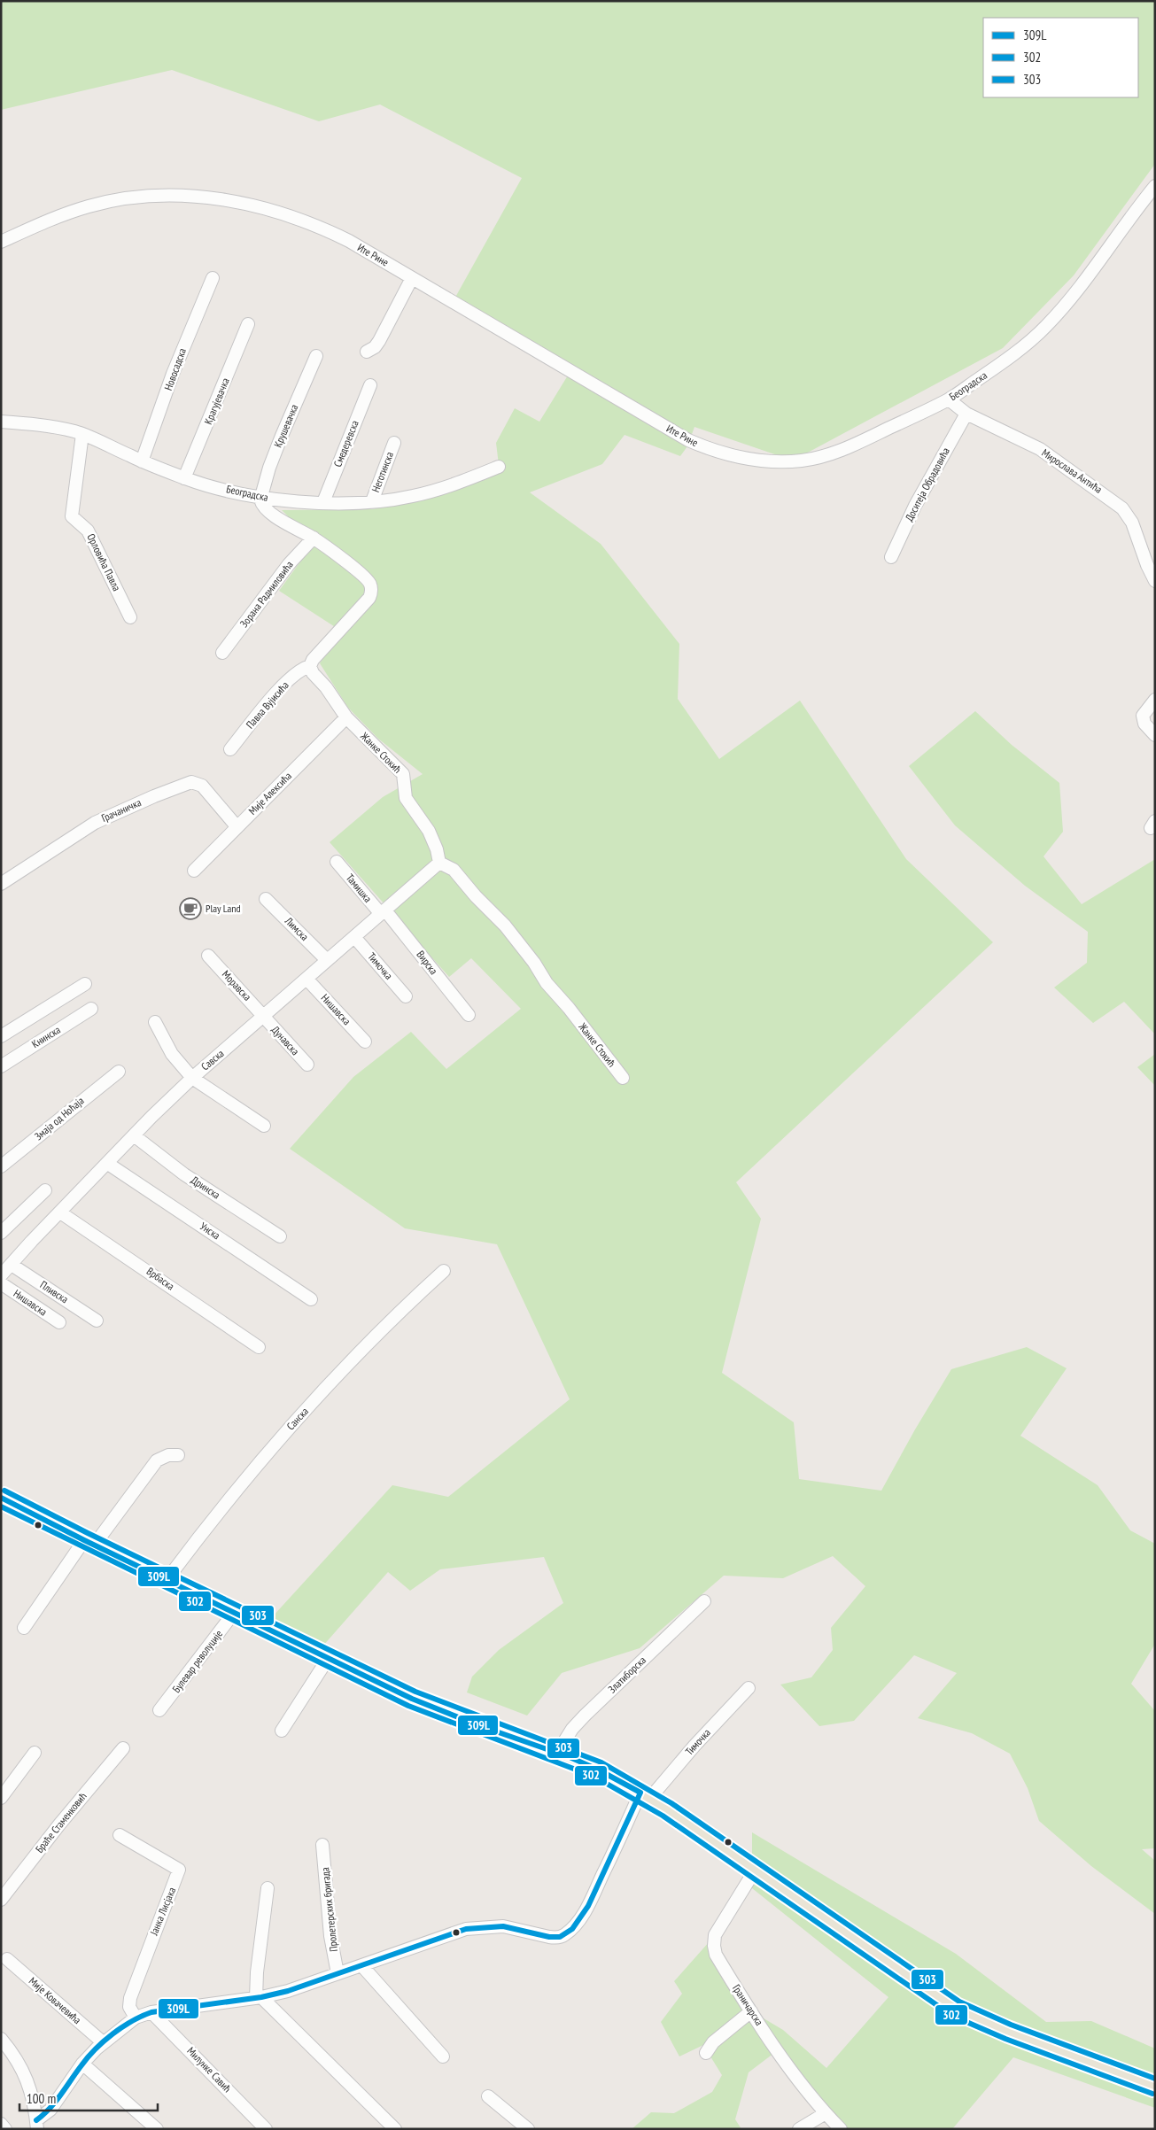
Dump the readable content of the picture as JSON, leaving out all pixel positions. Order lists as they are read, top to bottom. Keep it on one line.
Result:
{"streets":{"street":["Ите Рине","Новосадска","Београдска","Крагујевачка","Крушевачка","Смедеревска","Мирослава Антића","Неготинска","Доситеја Обрадовића","Орловића Павла","Зорана Радмиловића","Павла Вујисића","Жанке Стокић","Мије Алексића","Грачаничка","Тамишка","Лимска","Вирска","Тимочка","Моравска","Нишавска","Книнска","Дунавска","Савска","Змаја од Ноћаја","Дринска","Унска","Врбаска","Пливска","Санска","Булевар револуције","Златиборска","Браће Стаменковић","Пролетерских бригада","Јанка Лисјака","Мије Ковачевића","Граничарска","Милунке Савић"]},"crossings":[["Ите Рине","Београдска"],["Новосадска","Београдска"],["Београдска","Крагујевачка"],["Београдска","Крушевачка"],["Београдска","Смедеревска"],["Београдска","Мирослава Антића"],["Београдска","Неготинска"],["Београдска","Орловића Павла"],["Мирослава Антића","Доситеја Обрадовића"],["Павла Вујисића","Жанке Стокић"],["Жанке Стокић","Мије Алексића"],["Жанке Стокић","Савска"],["Мије Алексића","Грачаничка"],["Тамишка","Вирска"],["Тамишка","Савска"],["Лимска","Савска"],["Вирска","Савска"],["Тимочка","Савска"],["Моравска","Дунавска"],["Моравска","Савска"],["Нишавска","Савска"],["Дунавска","Савска"],["Савска","Дринска"],["Савска","Унска"],["Савска","Врбаска"],["Савска","Пливска"]],"places":{"cafe":["Play Land"]},"lines":["transit line 303","transit line 309L","transit line 302"],"legend":["309L","302","303"],"scale_bar":"100 m"}
